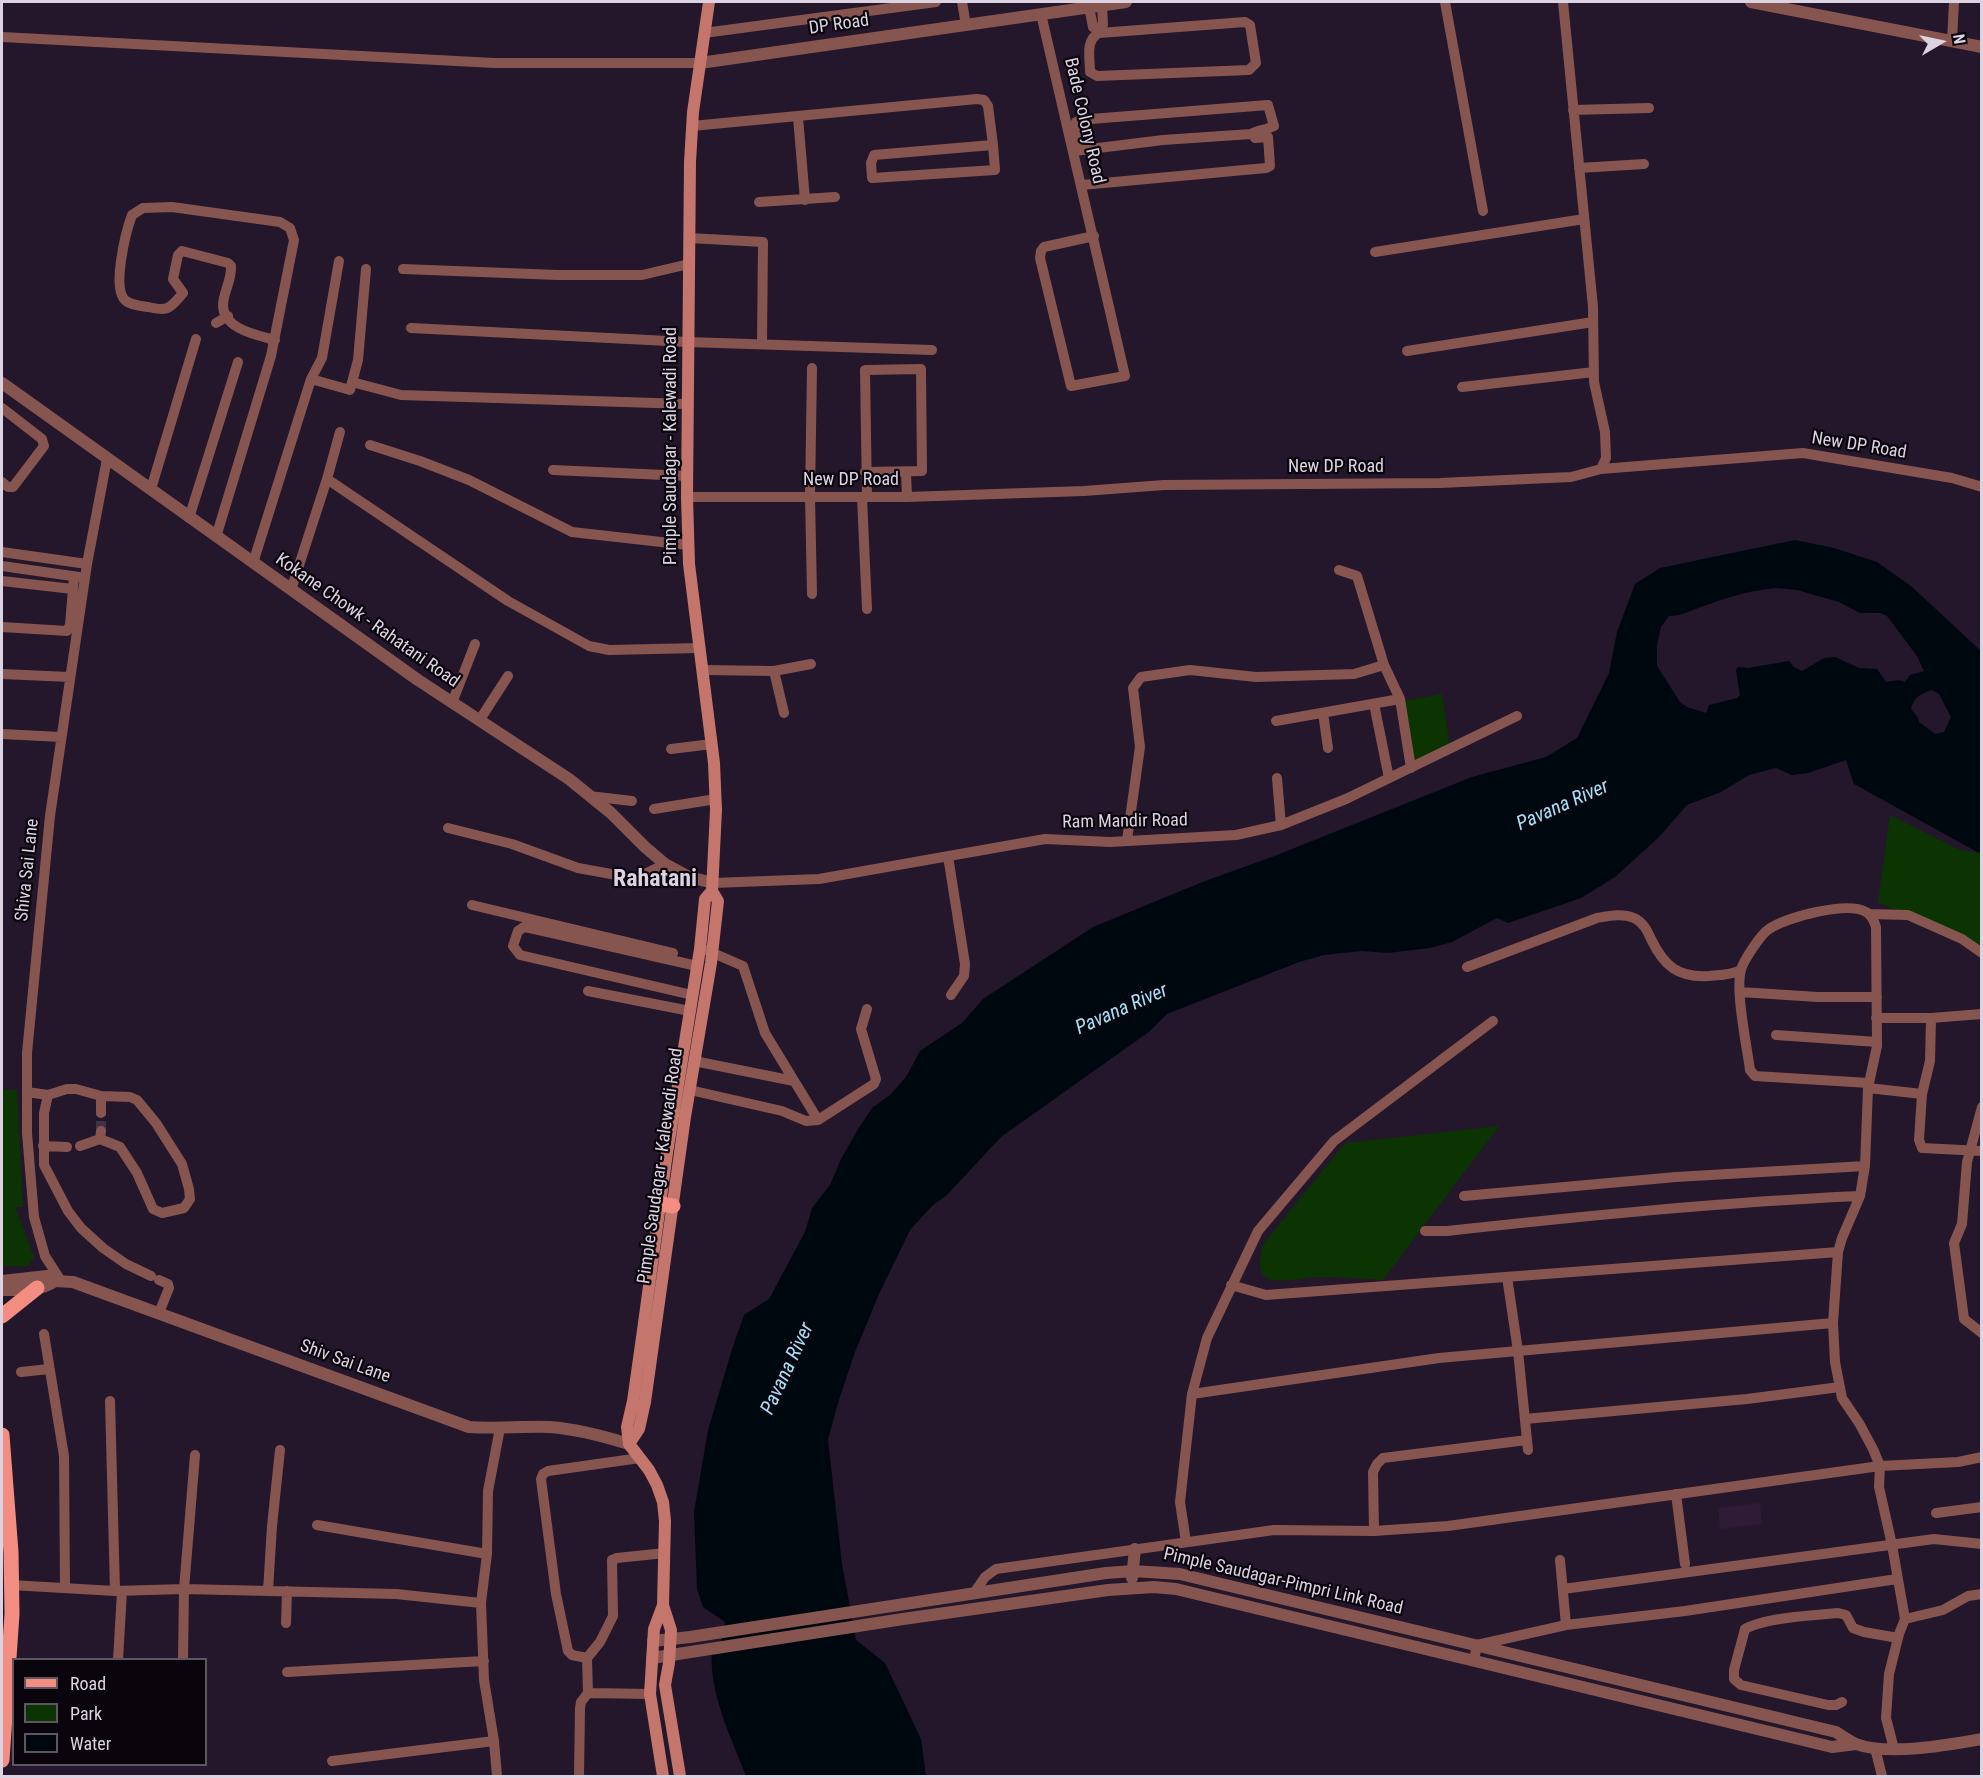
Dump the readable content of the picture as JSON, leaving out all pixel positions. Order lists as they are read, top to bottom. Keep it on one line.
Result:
{"streets":{"main road":["Pimple Saudagar - Kalewadi Road"],"street":["DP Road","Bade Colony Road","New DP Road","Kokane Chowk - Rahatani Road","Ram Mandir Road","Shiva Sai Lane","Shiv Sai Lane","Pimple Saudagar-Pimpri Link Road"]},"crossings":[["DP Road","Bade Colony Road"],["DP Road","Pimple Saudagar - Kalewadi Road"],["Pimple Saudagar - Kalewadi Road","New DP Road"],["Pimple Saudagar - Kalewadi Road","Kokane Chowk - Rahatani Road"],["Pimple Saudagar - Kalewadi Road","Ram Mandir Road"],["Pimple Saudagar - Kalewadi Road","Shiv Sai Lane"],["Kokane Chowk - Rahatani Road","Ram Mandir Road"],["Kokane Chowk - Rahatani Road","Shiva Sai Lane"],["Shiva Sai Lane","Shiv Sai Lane"]],"districts":["Rahatani"],"water":["Pavana River"],"legend":["Road","Park","Water"],"north":"right"}
